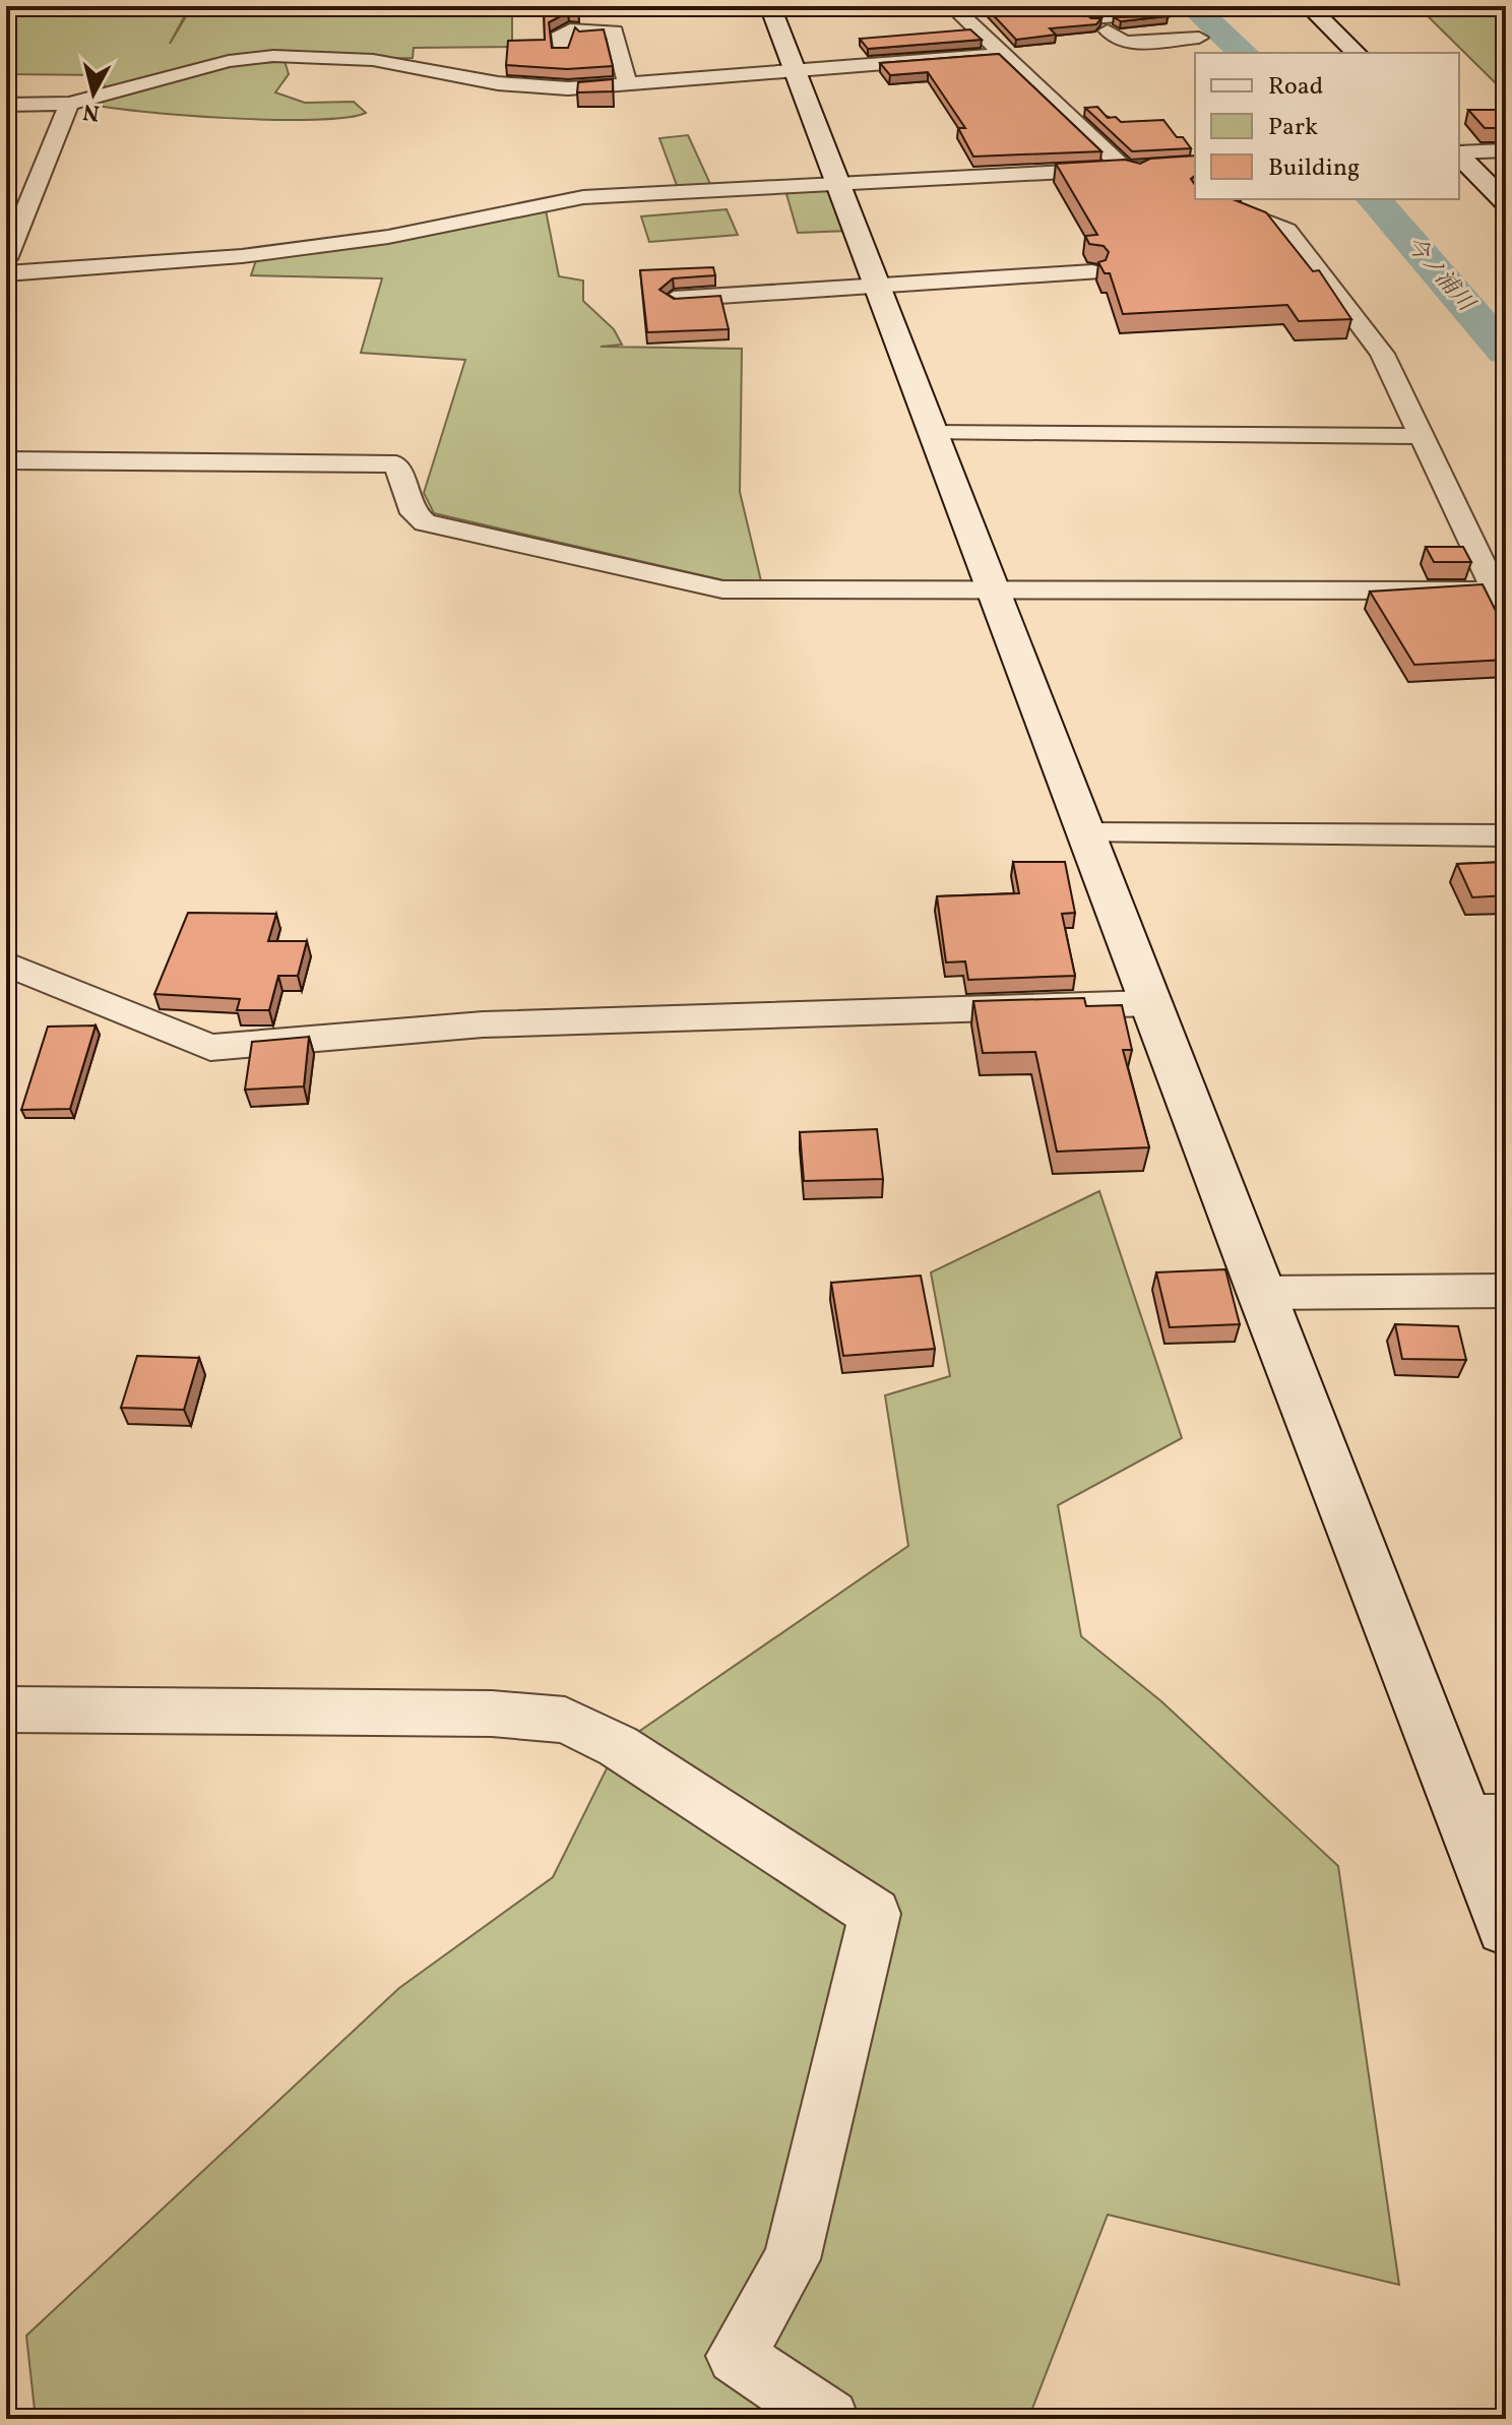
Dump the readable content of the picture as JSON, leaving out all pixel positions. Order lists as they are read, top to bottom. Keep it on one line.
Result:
{"water":["今ノ浦川"],"legend":["Road","Park","Building"],"north":"bottom"}
